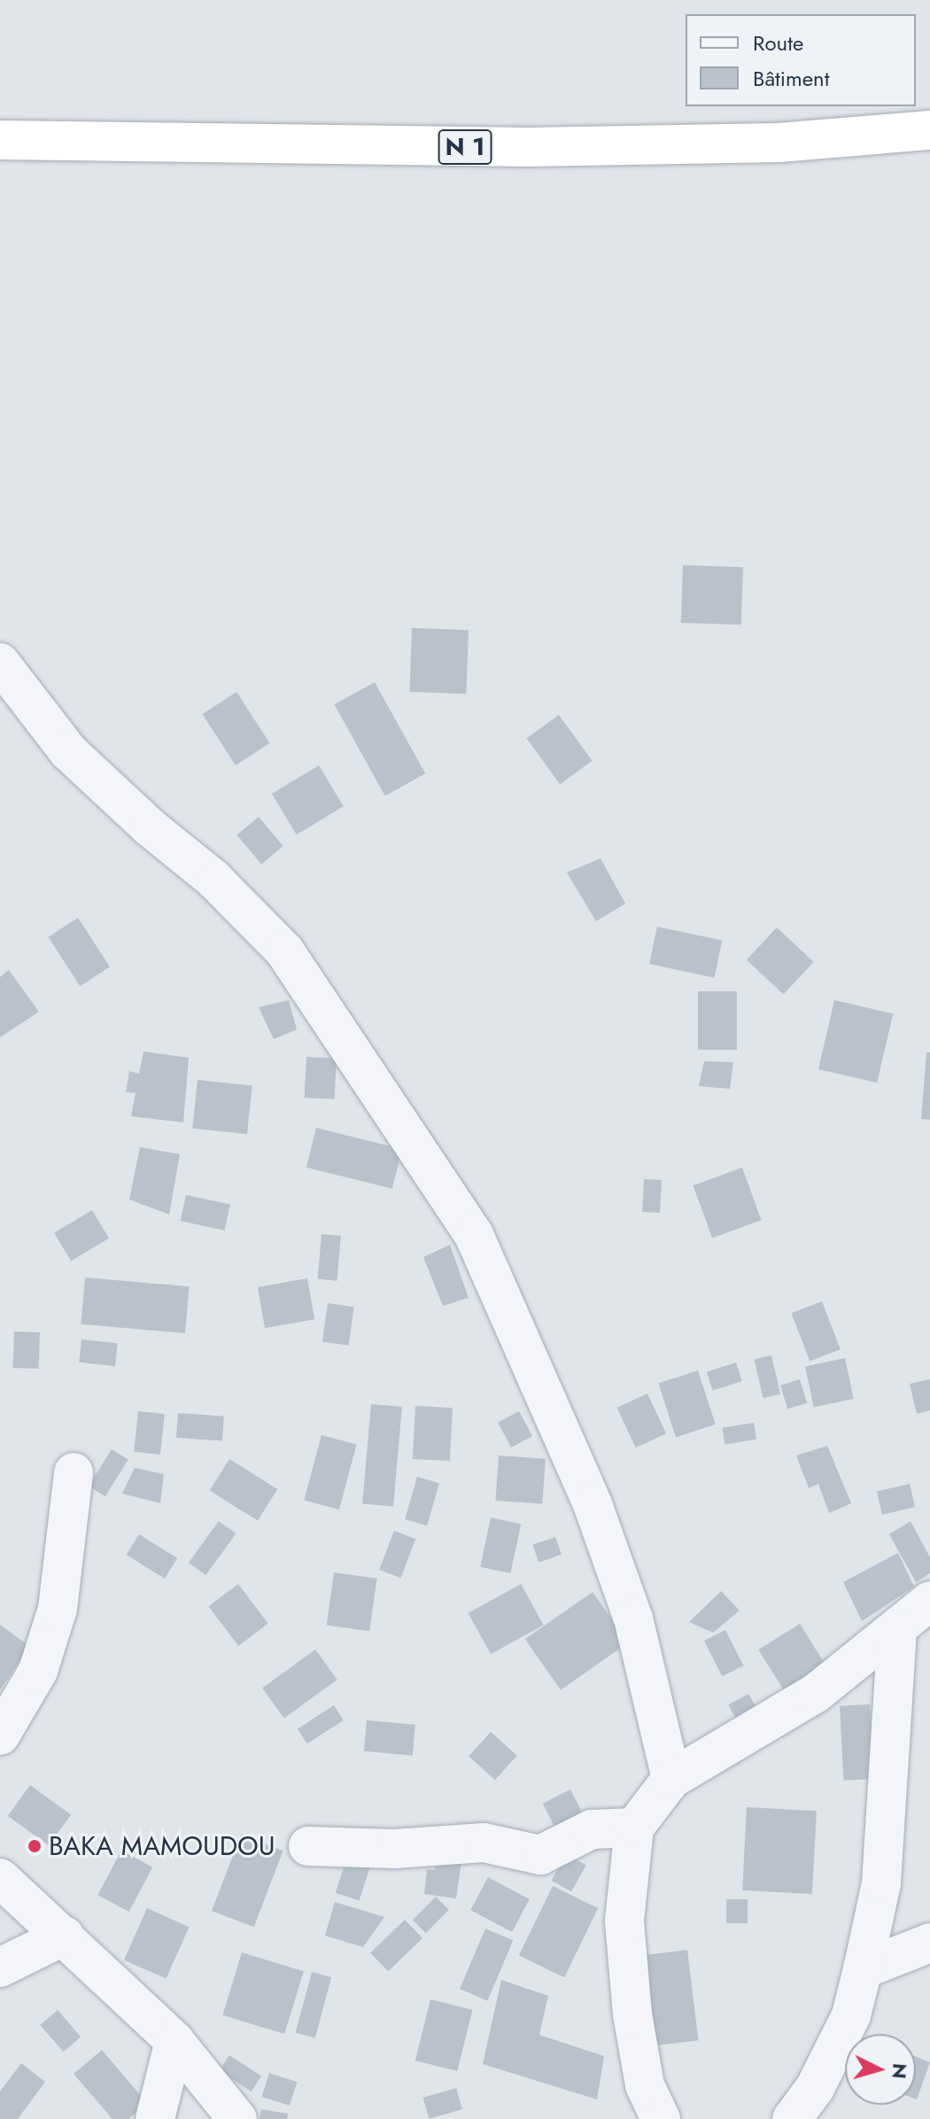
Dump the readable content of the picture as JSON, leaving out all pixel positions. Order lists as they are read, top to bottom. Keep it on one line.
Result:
{"streets":{"highway":["N 1"]},"places":["BAKA MAMOUDOU"],"legend":["Route","Bâtiment"],"north":"right"}
